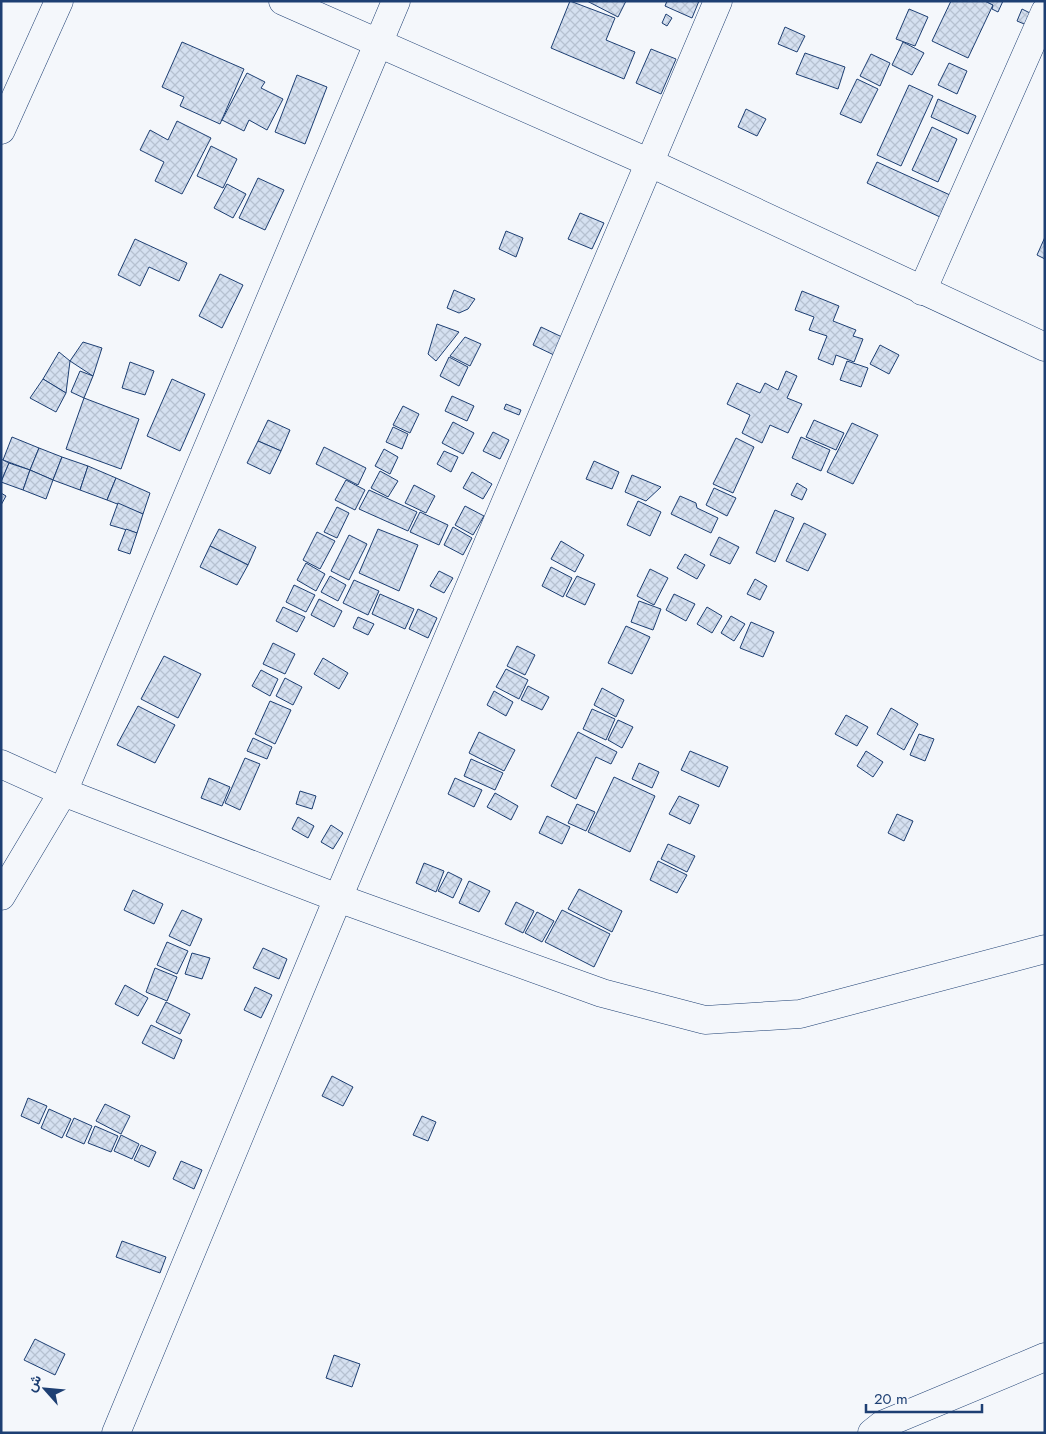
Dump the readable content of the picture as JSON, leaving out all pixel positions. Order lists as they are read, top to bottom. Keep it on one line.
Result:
{"scale_bar":"20 m","north":"top left"}
